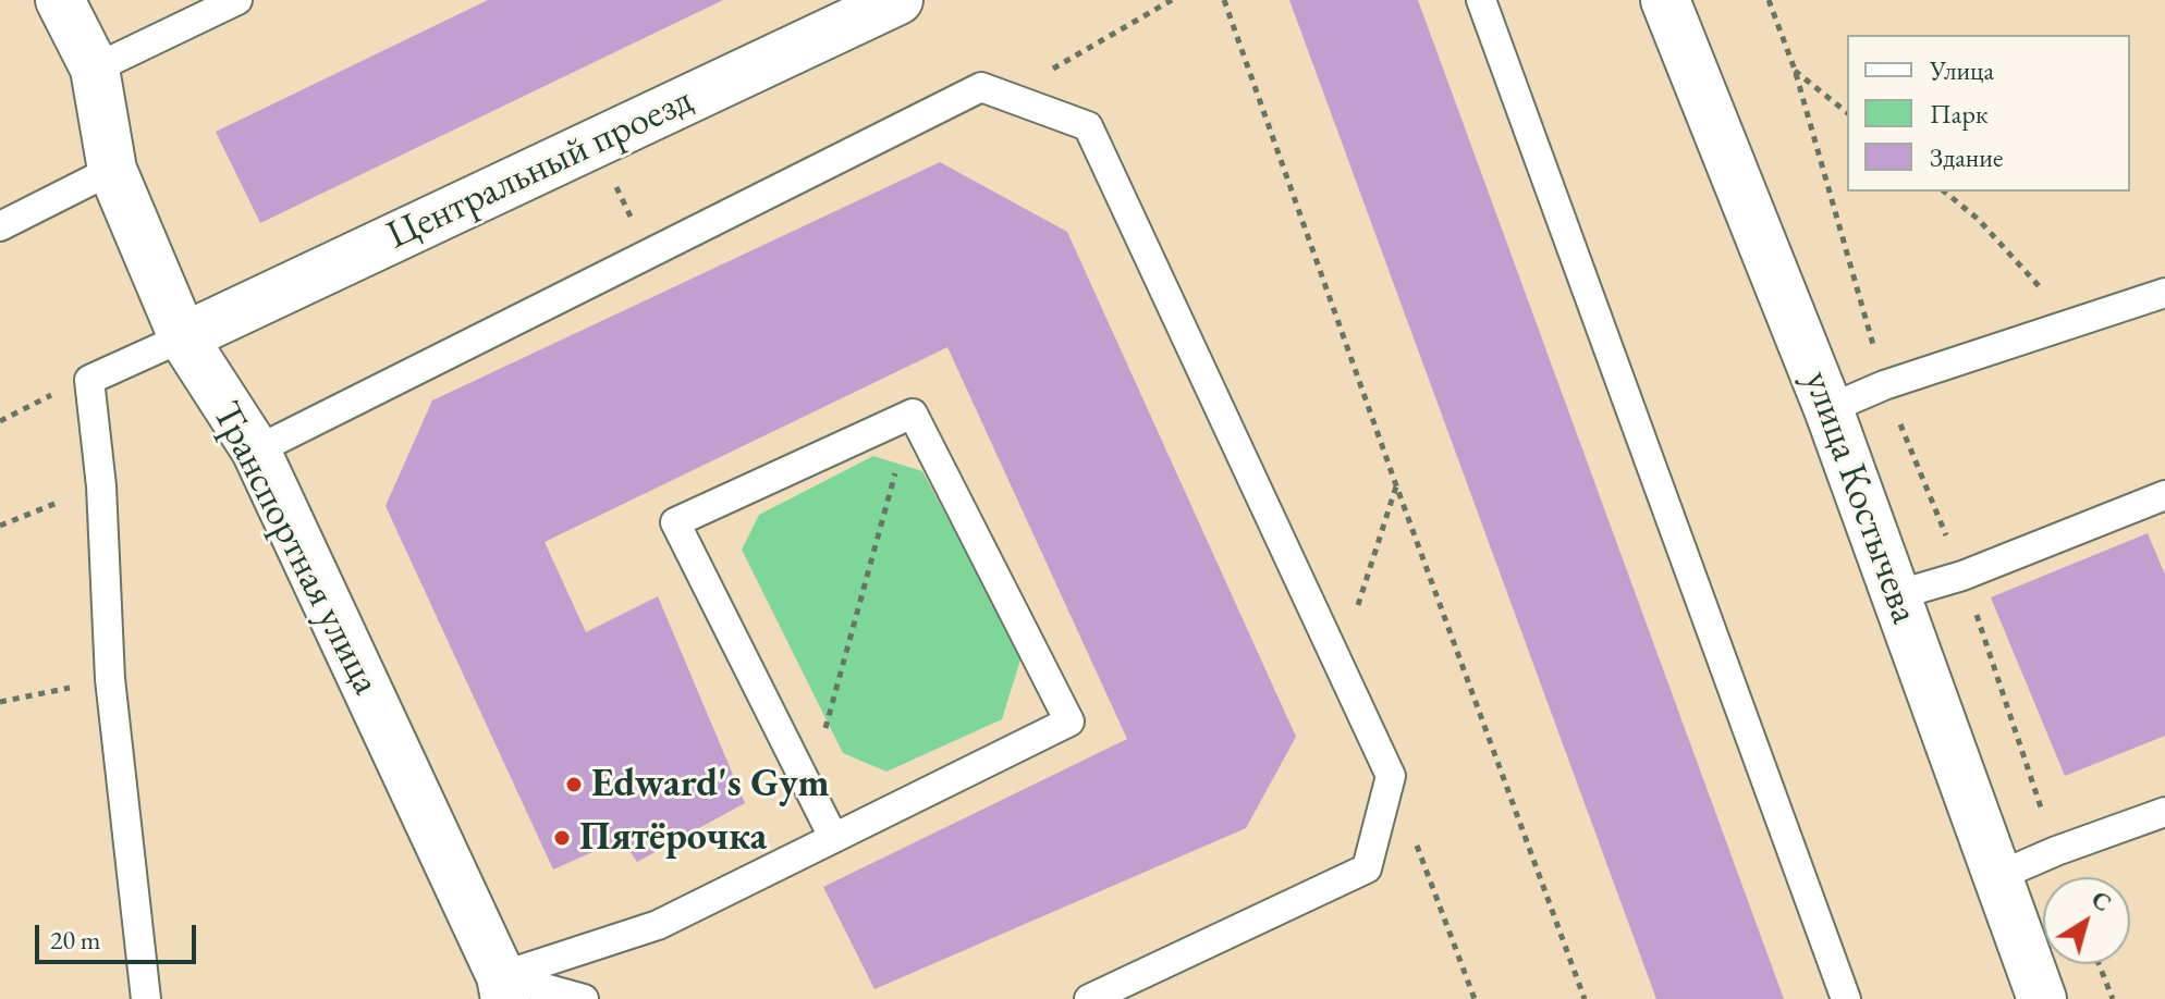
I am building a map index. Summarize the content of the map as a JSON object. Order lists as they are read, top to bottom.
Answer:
{
  "streets": {
    "street": ["Центральный проезд", "улица Костычева", "Транспортная улица"]
  },
  "crossings": [
    ["Центральный проезд", "Транспортная улица"]
  ],
  "places": ["Edward's Gym", "Пятёрочка"],
  "legend": ["Улица", "Парк", "Здание"],
  "scale_bar": "20 m",
  "north": "top right"
}
